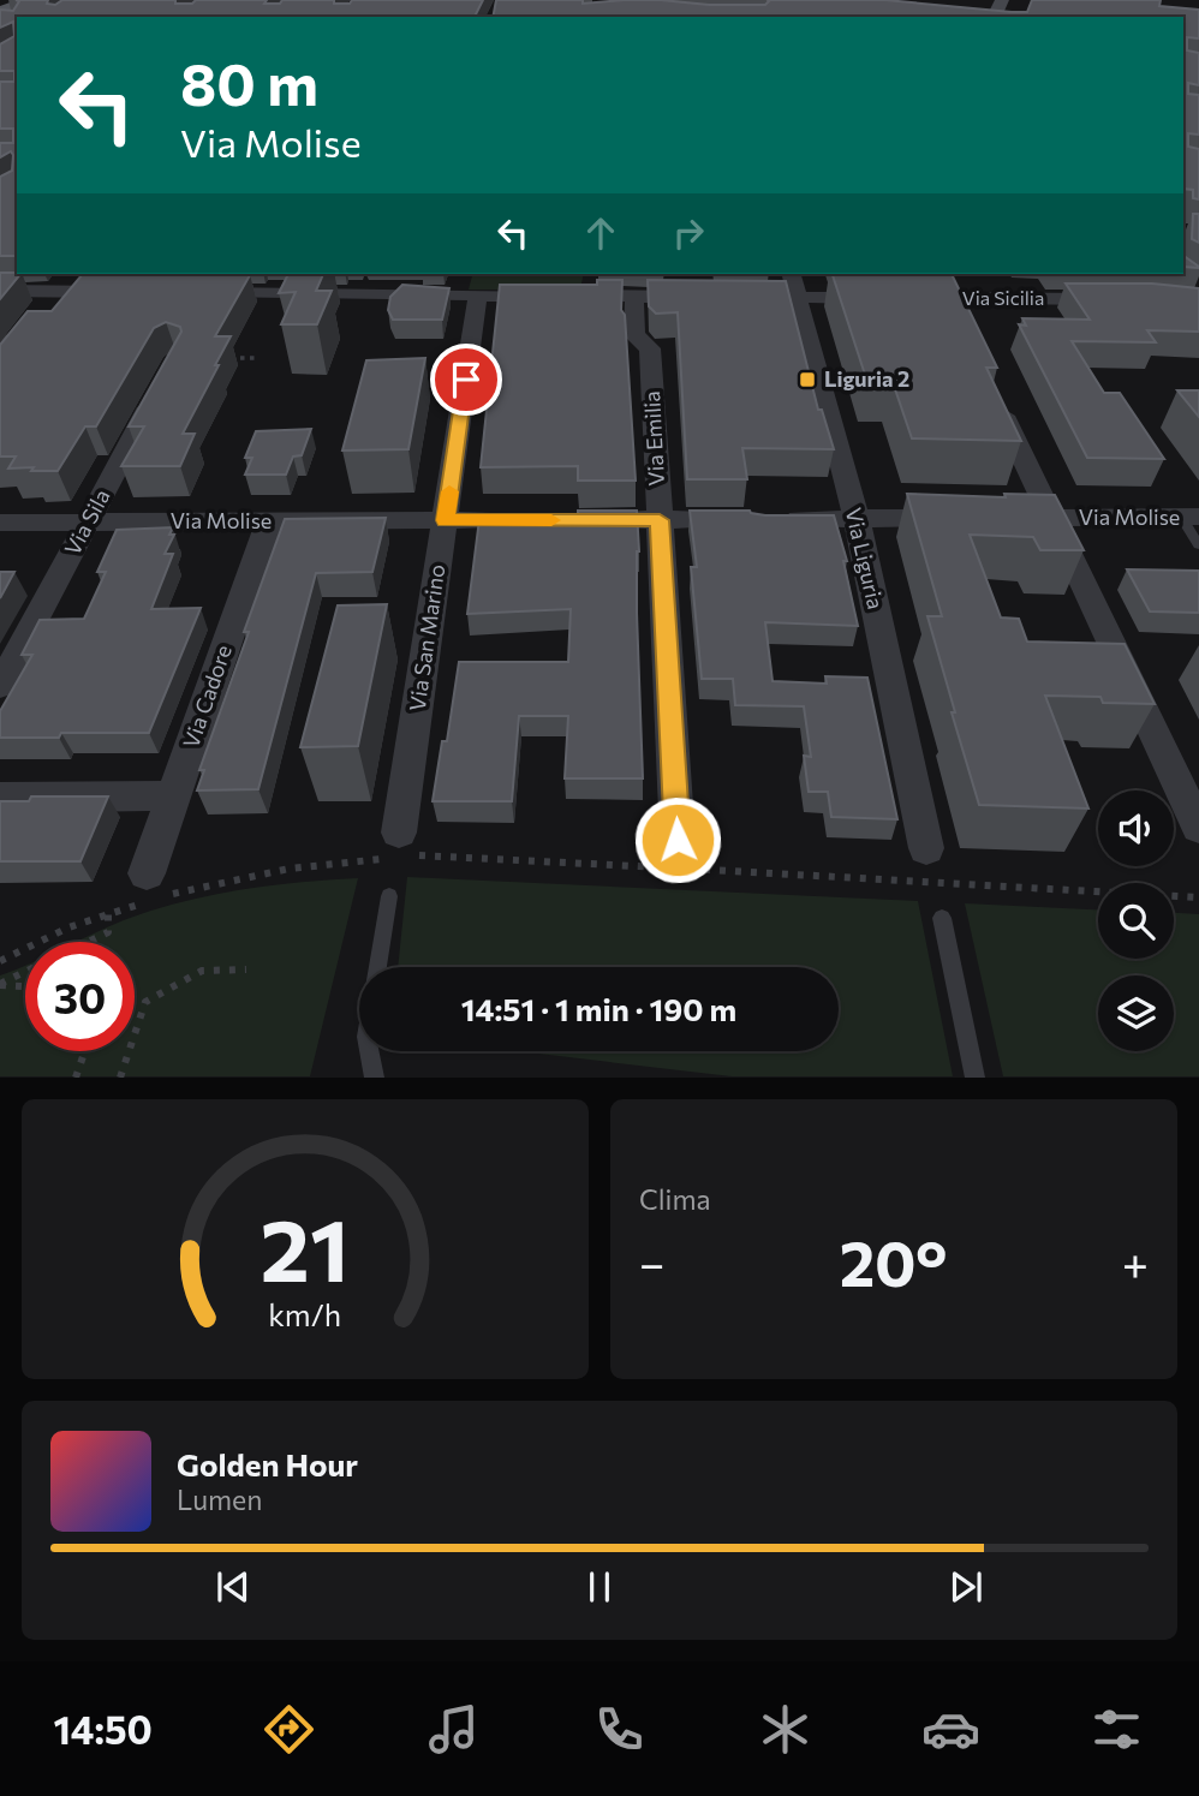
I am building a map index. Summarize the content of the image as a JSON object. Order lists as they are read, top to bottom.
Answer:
{
  "streets": {
    "street": [
      "Via Sicilia",
      "Via Emilia",
      "Via Molise",
      "Via Sila",
      "Via Liguria",
      "Via San Marino",
      "Via Cadore"
    ]
  },
  "crossings": [
    ["Via Sicilia", "Via Liguria"],
    ["Via Molise", "Via Sila"],
    ["Via Molise", "Via San Marino"],
    ["Via Molise", "Via Cadore"]
  ],
  "places": {
    "transit": ["Liguria 2"]
  },
  "page": {
    "turn": ["80 m", "Via Molise"],
    "limit": "30",
    "trip": "14:51 · 1 min · 190 m",
    "tile": "Clima",
    "heat": ["−", "20°", "+"],
    "song": ["Golden Hour", "Lumen"],
    "tabs": "14:50",
    "gauge": ["21", "km/h"]
  }
}
